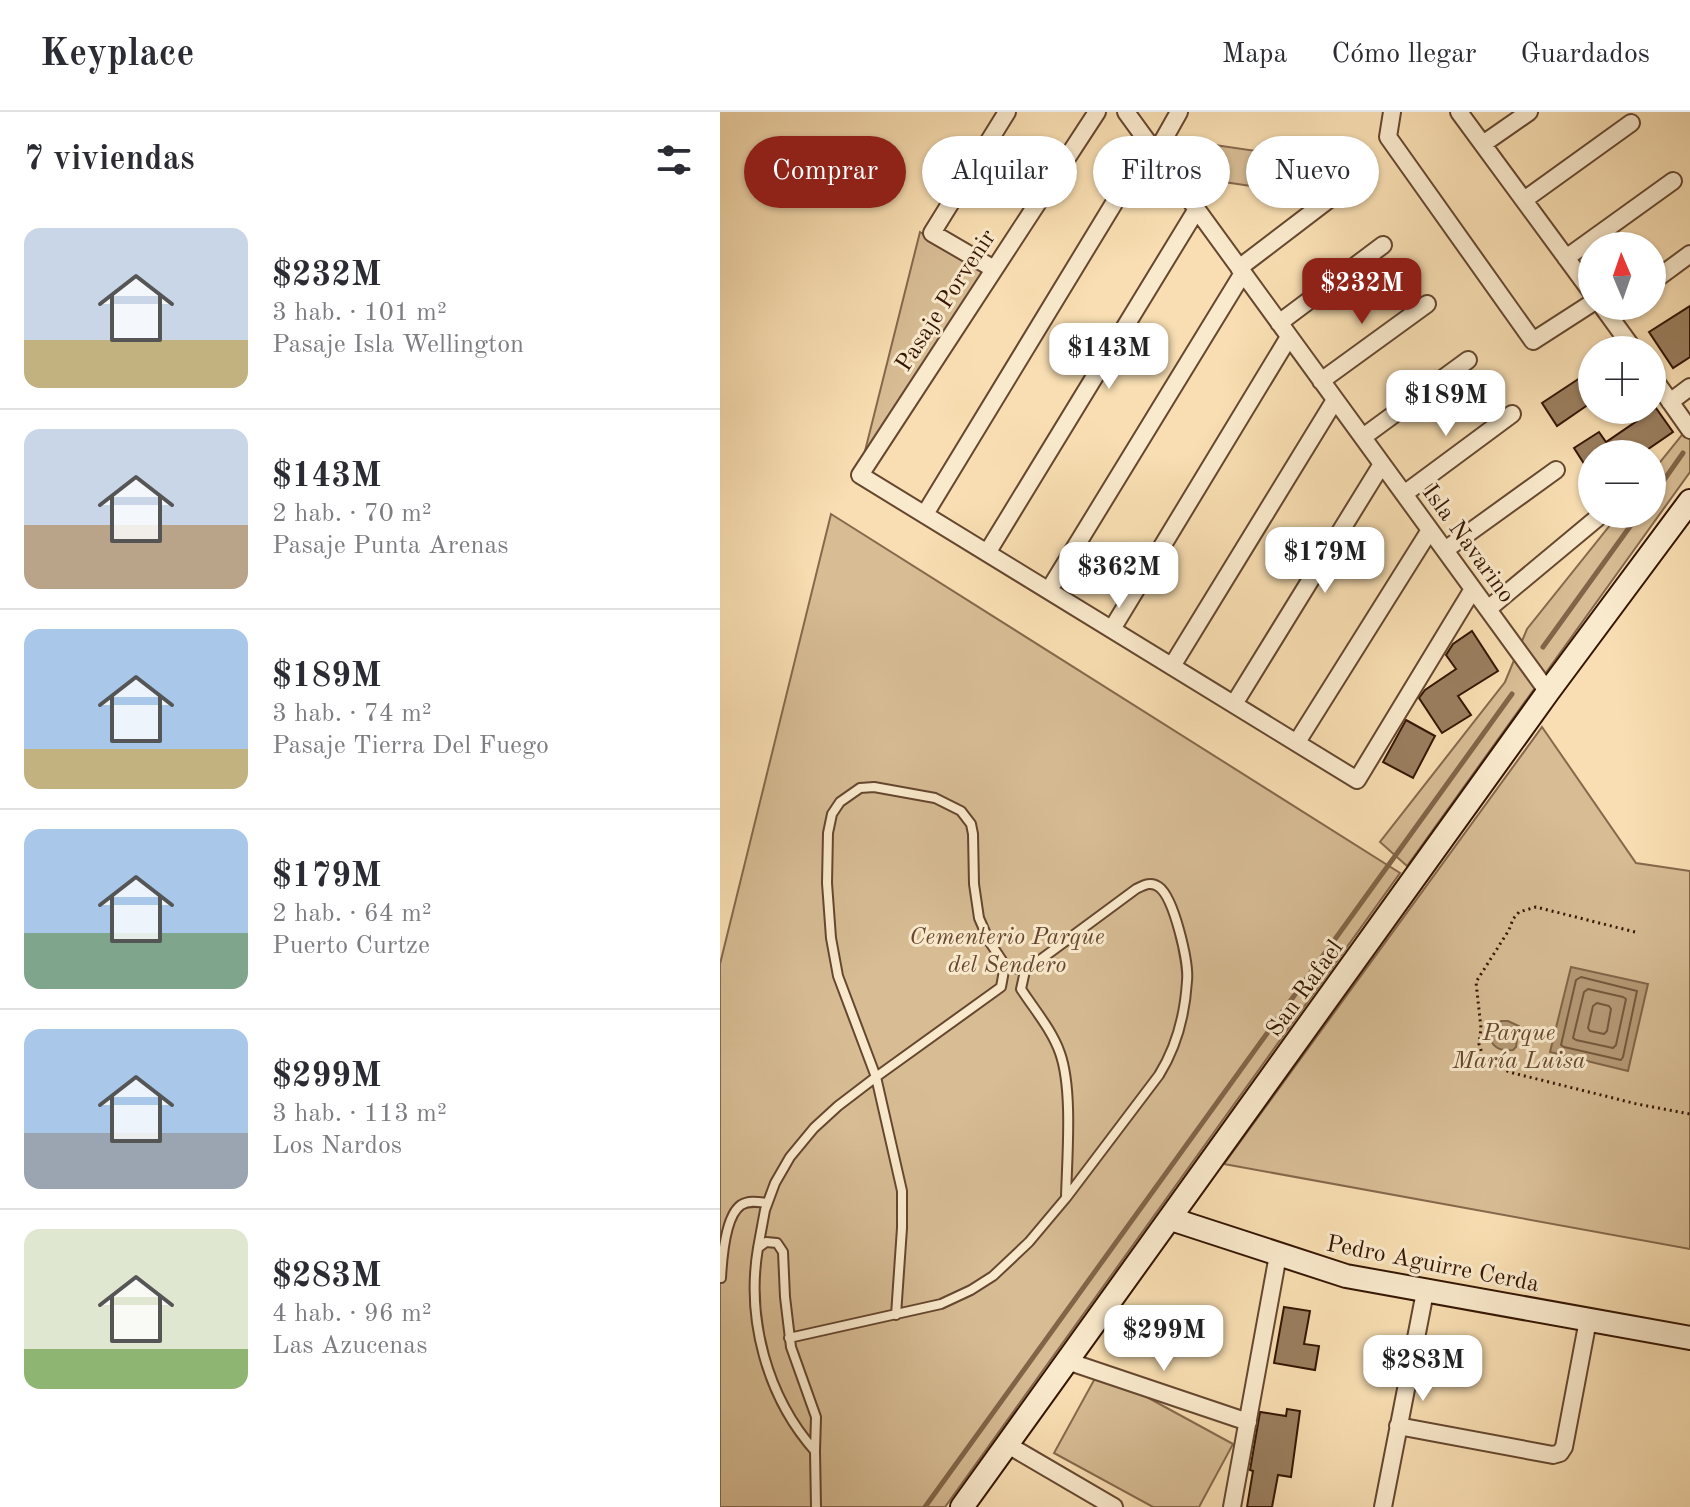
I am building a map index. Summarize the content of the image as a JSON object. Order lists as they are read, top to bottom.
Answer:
{
  "streets": {
    "street": [
      "Pasaje Porvenir",
      "Isla Navarino",
      "San Rafael",
      "Pedro Aguirre Cerda"
    ]
  },
  "crossings": [
    ["Isla Navarino", "San Rafael"],
    ["San Rafael", "Pedro Aguirre Cerda"]
  ],
  "parks": ["Cementerio Parque del Sendero", "Parque María Luisa"],
  "north": "top",
  "page": {
    "header": "Keyplace",
    "nav": ["Mapa", "Cómo llegar", "Guardados"],
    "heading": "7 viviendas",
    "chip": [
      "Comprar",
      "Alquilar",
      "Filtros",
      "Nuevo"
    ],
    "list": [
      {
        "name": "$232M",
        "note": "3 hab. · 101 m² · Pasaje Isla Wellington"
      },
      {
        "name": "$143M",
        "note": "2 hab. · 70 m² · Pasaje Punta Arenas"
      },
      {
        "name": "$189M",
        "note": "3 hab. · 74 m² · Pasaje Tierra Del Fuego"
      },
      {
        "name": "$179M",
        "note": "2 hab. · 64 m² · Puerto Curtze"
      },
      {
        "name": "$299M",
        "note": "3 hab. · 113 m² · Los Nardos"
      },
      {
        "name": "$283M",
        "note": "4 hab. · 96 m² · Las Azucenas"
      }
    ],
    "map_buttons": ["+", "−"],
    "price": [
      "$232M",
      "$143M",
      "$189M",
      "$179M",
      "$362M",
      "$299M",
      "$283M"
    ]
  }
}
